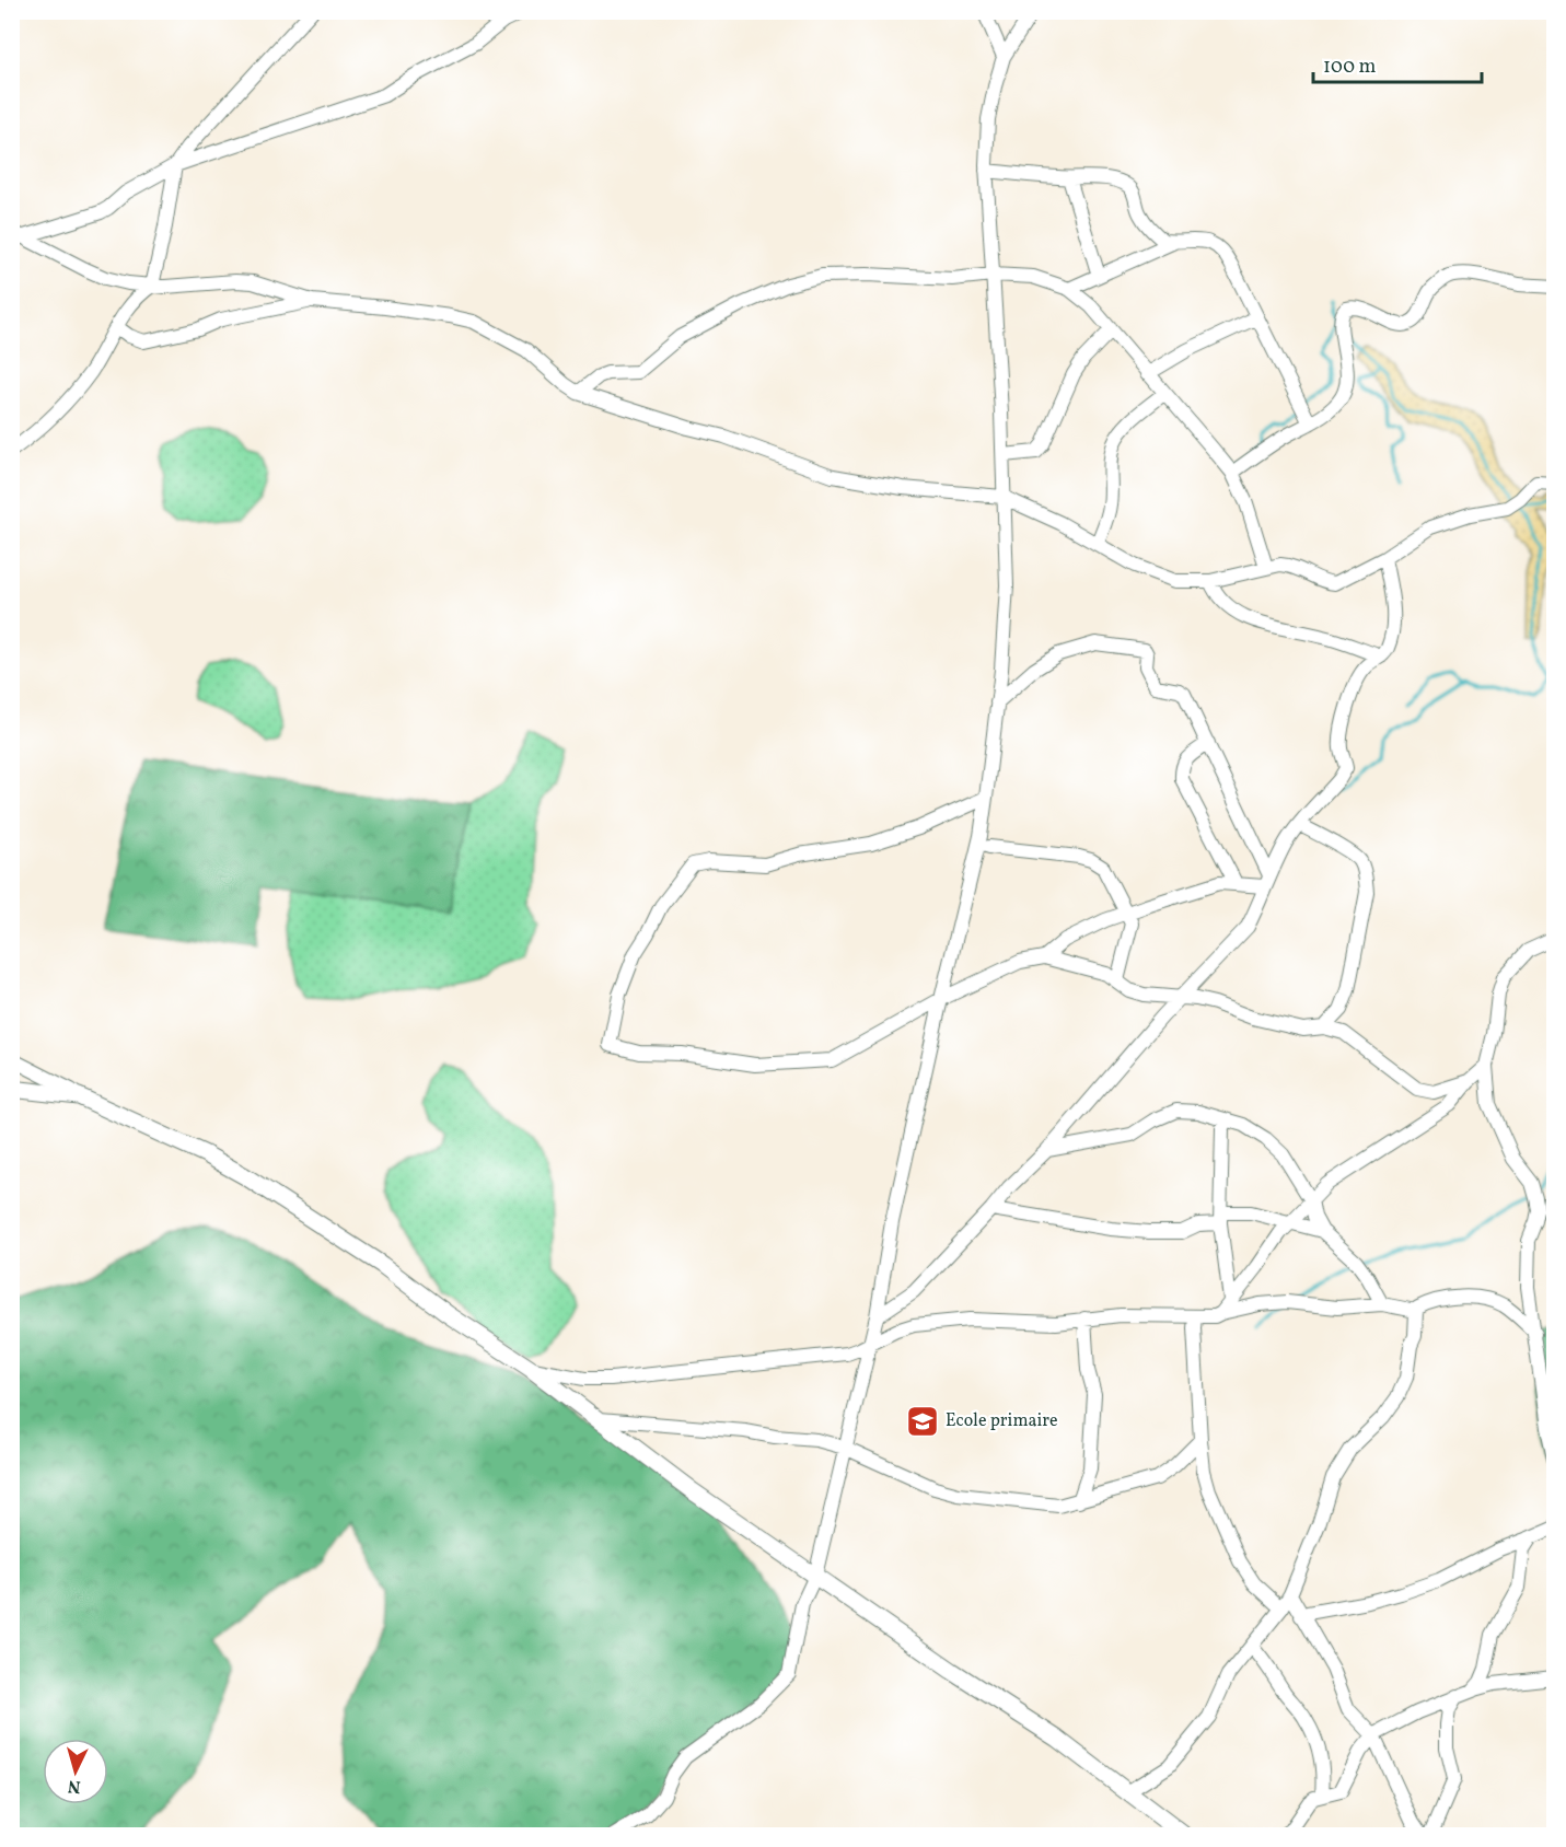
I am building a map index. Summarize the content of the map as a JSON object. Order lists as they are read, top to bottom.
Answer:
{
  "places": {
    "school or university": ["Ecole primaire"]
  },
  "scale_bar": "100 m",
  "north": "bottom"
}
